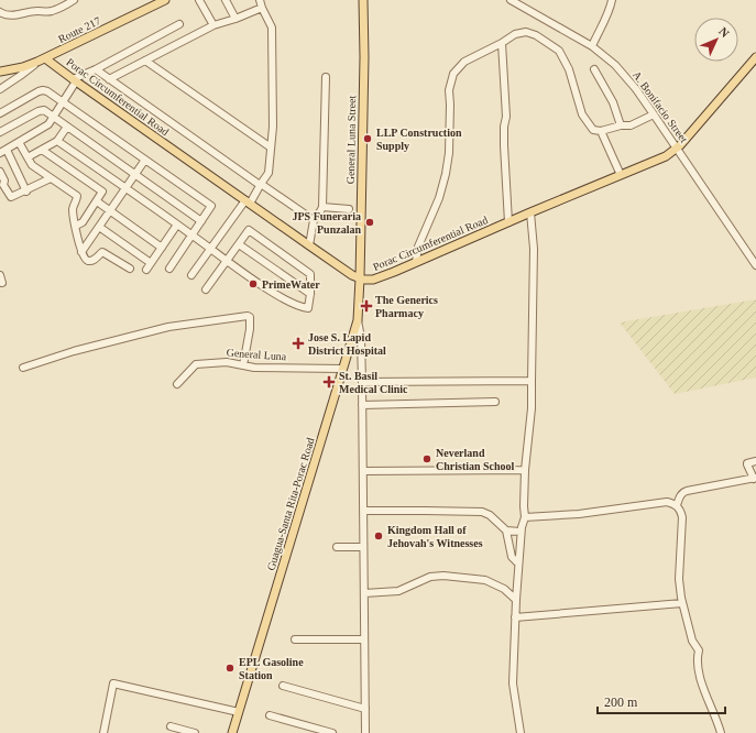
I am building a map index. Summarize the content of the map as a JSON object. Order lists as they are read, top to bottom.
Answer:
{
  "streets": {
    "main road": [
      "Route 217",
      "Porac Circumferential Road",
      "General Luna Street",
      "Guagua-Santa Rita-Porac Road"
    ],
    "street": ["A. Bonifacio Street", "General Luna"]
  },
  "crossings": [
    ["Route 217", "Porac Circumferential Road"],
    ["Porac Circumferential Road", "A. Bonifacio Street"],
    ["Porac Circumferential Road", "General Luna Street"],
    ["Porac Circumferential Road", "Guagua-Santa Rita-Porac Road"],
    ["General Luna Street", "Guagua-Santa Rita-Porac Road"],
    ["General Luna", "Guagua-Santa Rita-Porac Road"]
  ],
  "places": {
    "other": [
      "LLP Construction Supply",
      "JPS Funeraria Punzalan",
      "PrimeWater",
      "Neverland Christian School",
      "Kingdom Hall of Jehovah's Witnesses",
      "EPL Gasoline Station"
    ],
    "health": ["The Generics Pharmacy", "Jose S. Lapid District Hospital", "St. Basil Medical Clinic"]
  },
  "scale_bar": "200 m",
  "north": "top right"
}
